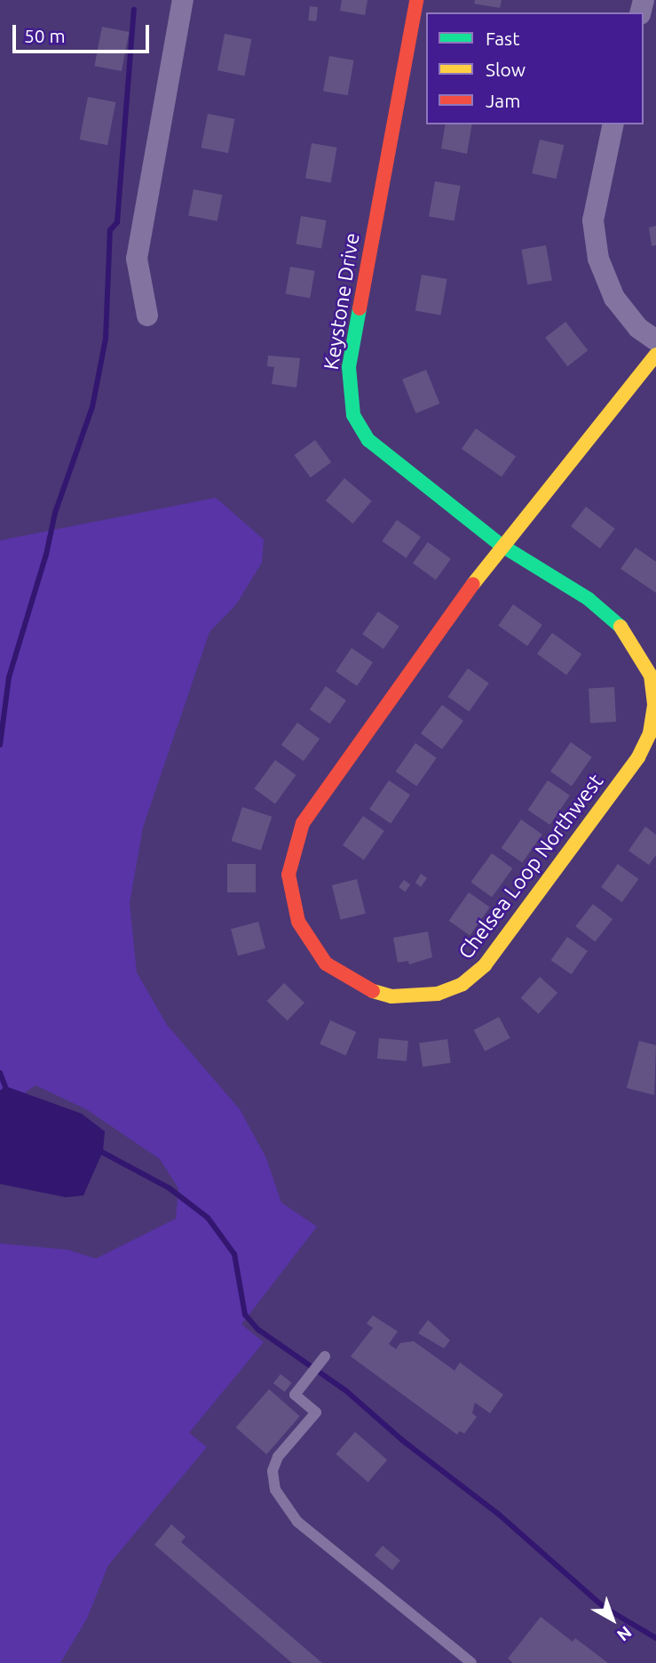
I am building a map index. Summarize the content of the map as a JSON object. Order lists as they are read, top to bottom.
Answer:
{
  "streets": {
    "street": ["Keystone Drive", "Chelsea Loop Northwest"]
  },
  "crossings": [
    ["Keystone Drive", "Chelsea Loop Northwest"]
  ],
  "legend": ["Fast", "Slow", "Jam"],
  "scale_bar": "50 m",
  "north": "bottom right"
}
